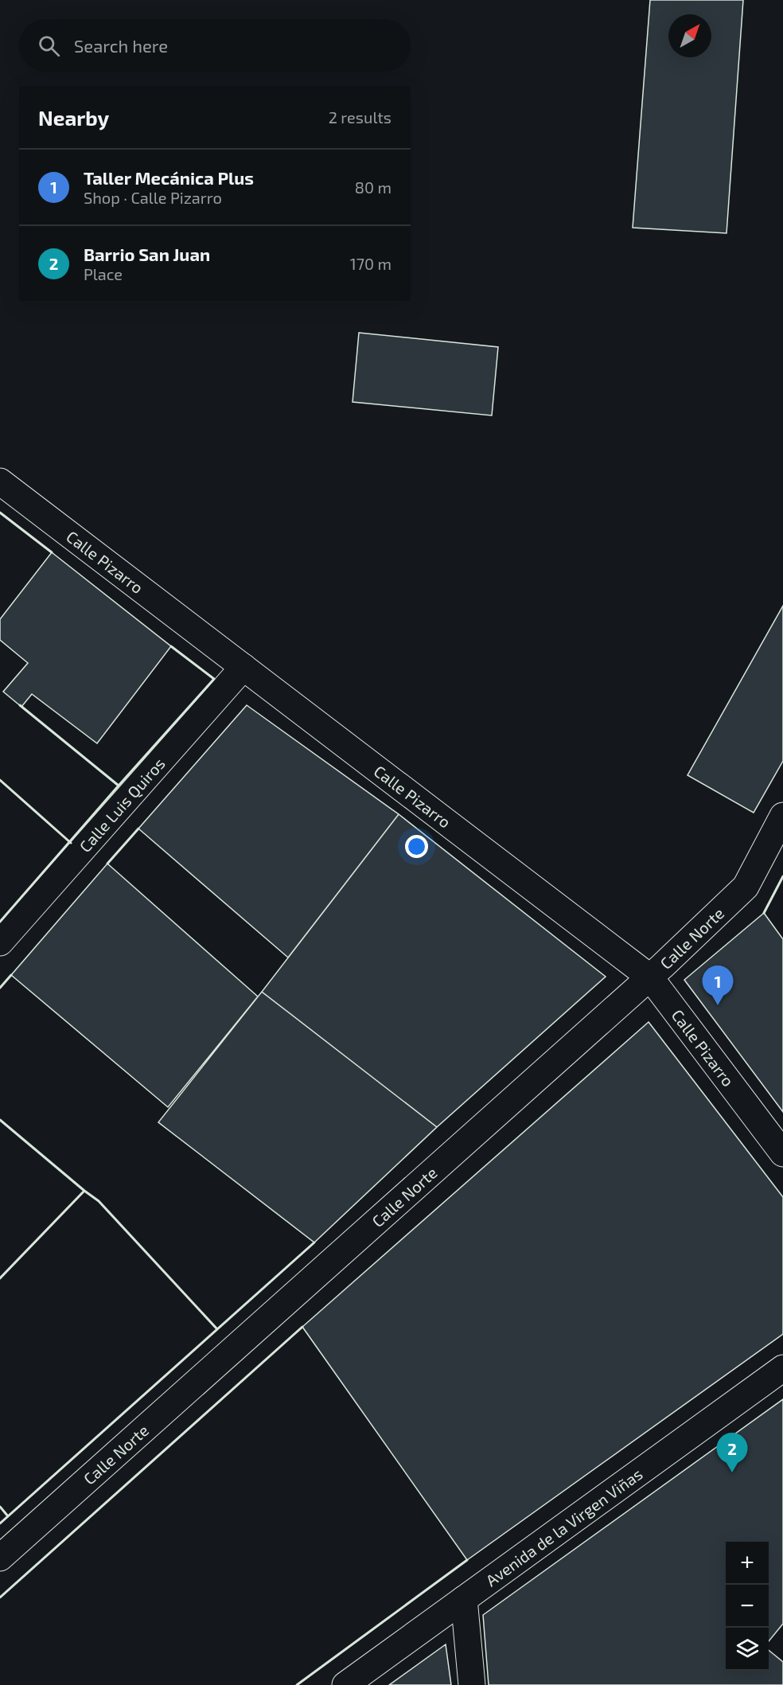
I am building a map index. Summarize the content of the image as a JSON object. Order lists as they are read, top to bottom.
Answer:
{
  "streets": {
    "street": [
      "Calle Pizarro",
      "Calle Luis Quiros",
      "Calle Norte",
      "Avenida de la Virgen Viñas"
    ]
  },
  "crossings": [
    ["Calle Pizarro", "Calle Luis Quiros"],
    ["Calle Pizarro", "Calle Norte"]
  ],
  "north": "top right",
  "page": {
    "search": "Search here",
    "heading": ["Nearby", "2 results"],
    "list": [
      {
        "mark": "1",
        "name": "Taller Mecánica Plus",
        "note": "Shop · Calle Pizarro",
        "value": "80 m"
      },
      {
        "mark": "2",
        "name": "Barrio San Juan",
        "note": "Place",
        "value": "170 m"
      }
    ],
    "pins": ["1", "2"],
    "map_buttons": ["+", "−"]
  }
}
